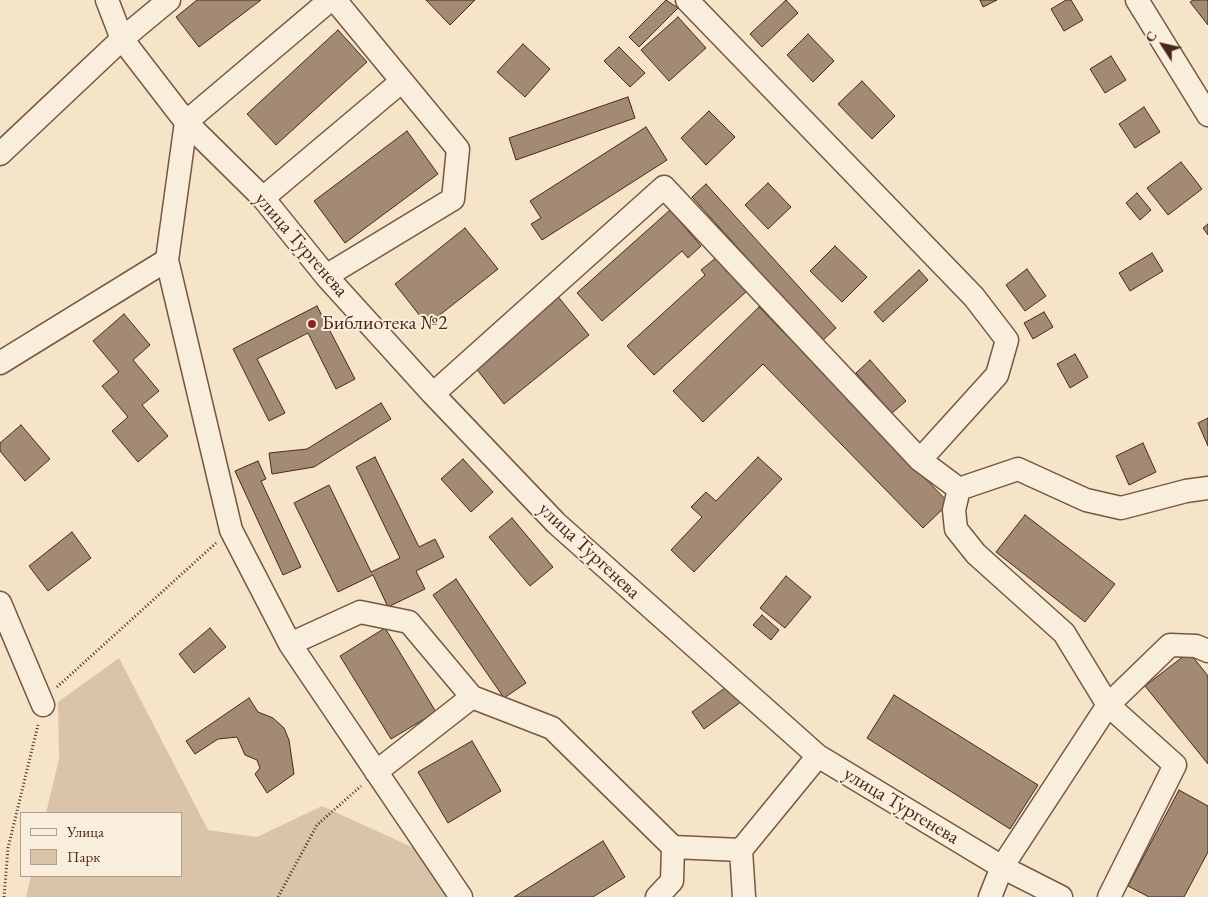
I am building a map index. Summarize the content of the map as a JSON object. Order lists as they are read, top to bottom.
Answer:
{
  "streets": {
    "street": ["улица Тургенева"]
  },
  "places": ["Библиотека №2"],
  "legend": ["Улица", "Парк"],
  "north": "top left"
}
